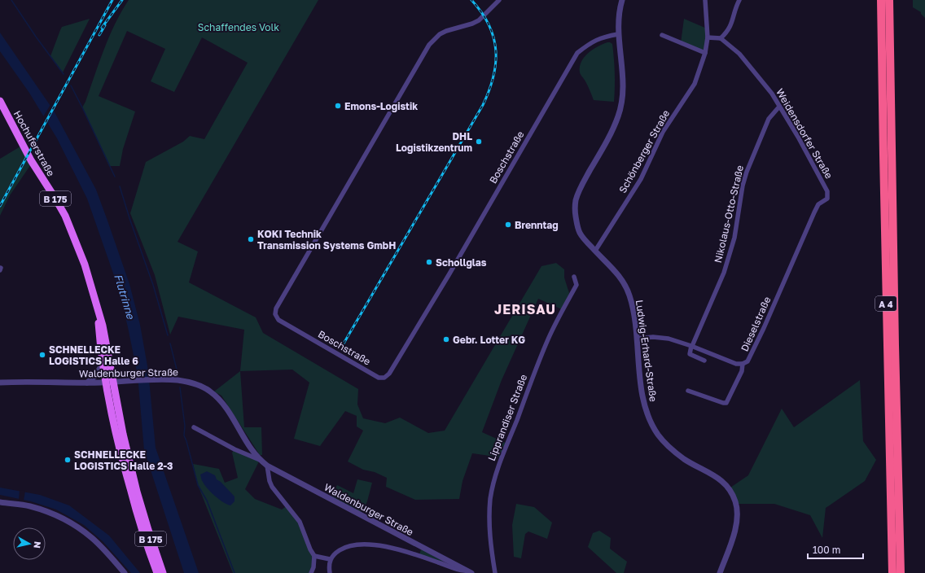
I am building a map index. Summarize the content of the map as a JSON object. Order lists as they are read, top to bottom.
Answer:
{
  "streets": {
    "highway": ["A 4"],
    "main road": ["Hochuferstraße", "B 175"],
    "street": [
      "Weidensdorfer Straße",
      "Schönberger Straße",
      "Boschstraße",
      "Nikolaus-Otto-Straße",
      "Dieselstraße",
      "Ludwig-Erhard-Straße",
      "Waldenburger Straße",
      "Lipprandiser Straße"
    ]
  },
  "crossings": [
    ["Weidensdorfer Straße", "Nikolaus-Otto-Straße"],
    ["Weidensdorfer Straße", "Dieselstraße"],
    ["Hochuferstraße", "B 175"],
    ["Hochuferstraße", "Waldenburger Straße"],
    ["Schönberger Straße", "Ludwig-Erhard-Straße"],
    ["Boschstraße", "Ludwig-Erhard-Straße"],
    ["B 175", "Waldenburger Straße"],
    ["Nikolaus-Otto-Straße", "Dieselstraße"],
    ["Dieselstraße", "Ludwig-Erhard-Straße"]
  ],
  "districts": ["JERISAU"],
  "water": ["Flutrinne"],
  "parks": ["Schaffendes Volk"],
  "places": [
    "Emons-Logistik",
    "DHL Logistikzentrum",
    "Brenntag",
    "KOKI Technik Transmission Systems GmbH",
    "Schollglas",
    "Gebr. Lotter KG",
    "SCHNELLECKE LOGISTICS Halle 6",
    "SCHNELLECKE LOGISTICS Halle 2-3"
  ],
  "scale_bar": "100 m",
  "north": "right"
}
